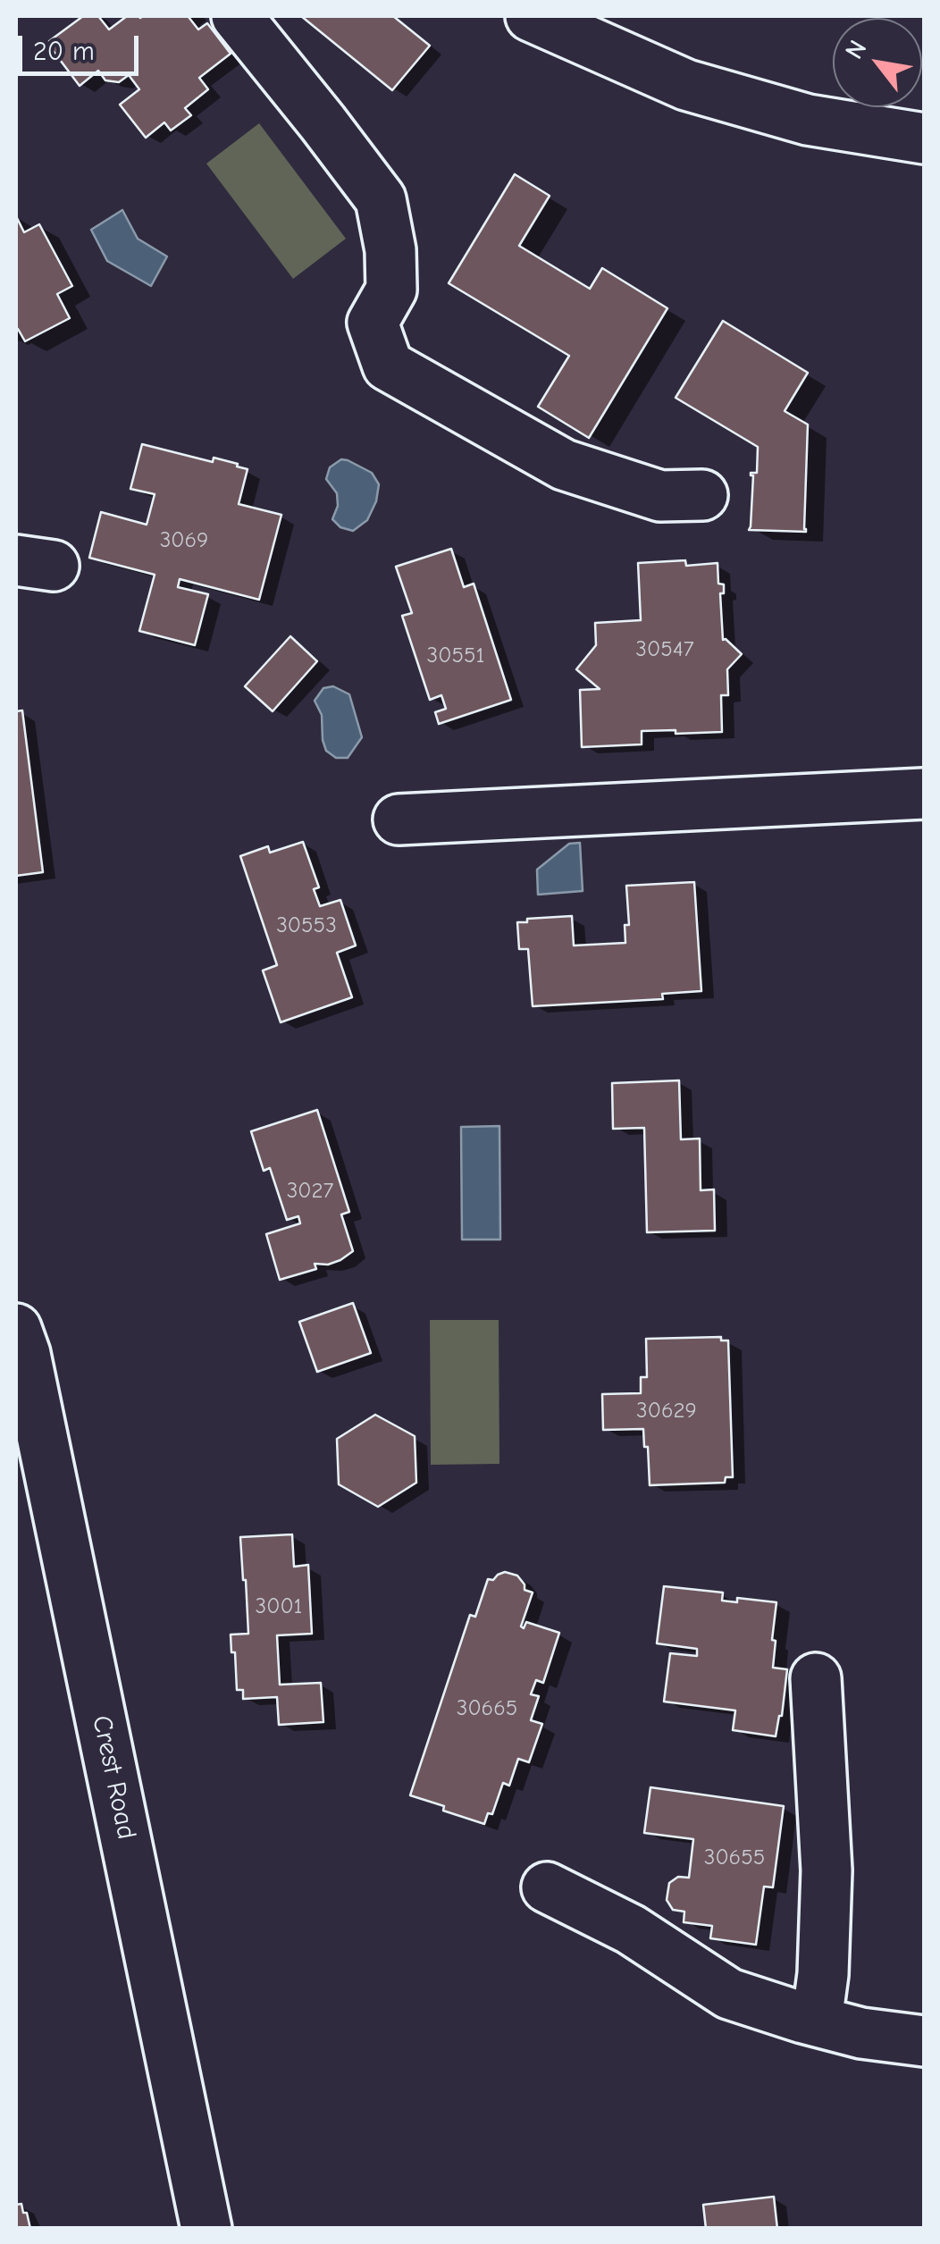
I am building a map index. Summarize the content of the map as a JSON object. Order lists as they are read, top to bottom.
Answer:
{
  "streets": {
    "street": ["Crest Road"]
  },
  "house_numbers": [
    "3069",
    "30547",
    "30551",
    "30553",
    "3027",
    "30629",
    "3001",
    "30665",
    "30655"
  ],
  "scale_bar": "20 m",
  "north": "top left"
}
